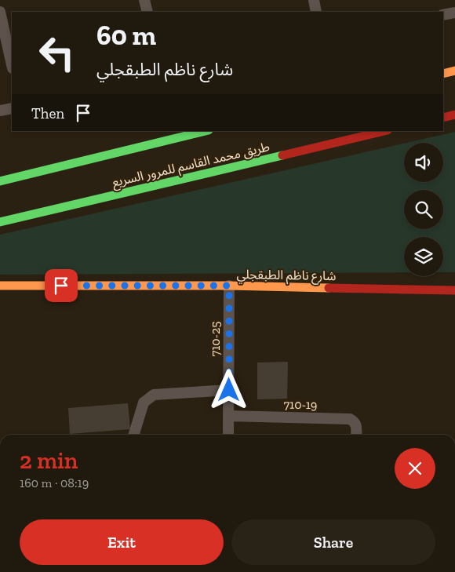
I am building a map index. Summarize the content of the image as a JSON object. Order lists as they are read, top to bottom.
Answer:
{
  "streets": {
    "main road": ["طريق محمد القاسم للمرور السريع", "شارع ناظم الطبقجلي"],
    "street": ["710-25", "710-19"]
  },
  "crossings": [
    ["شارع ناظم الطبقجلي", "710-25"],
    ["710-25", "710-19"]
  ],
  "page": {
    "turn": ["60 m", "شارع ناظم الطبقجلي"],
    "then": "Then",
    "heading": ["2 min", "160 m · 08:19"],
    "buttons": ["Exit", "Share"]
  }
}
